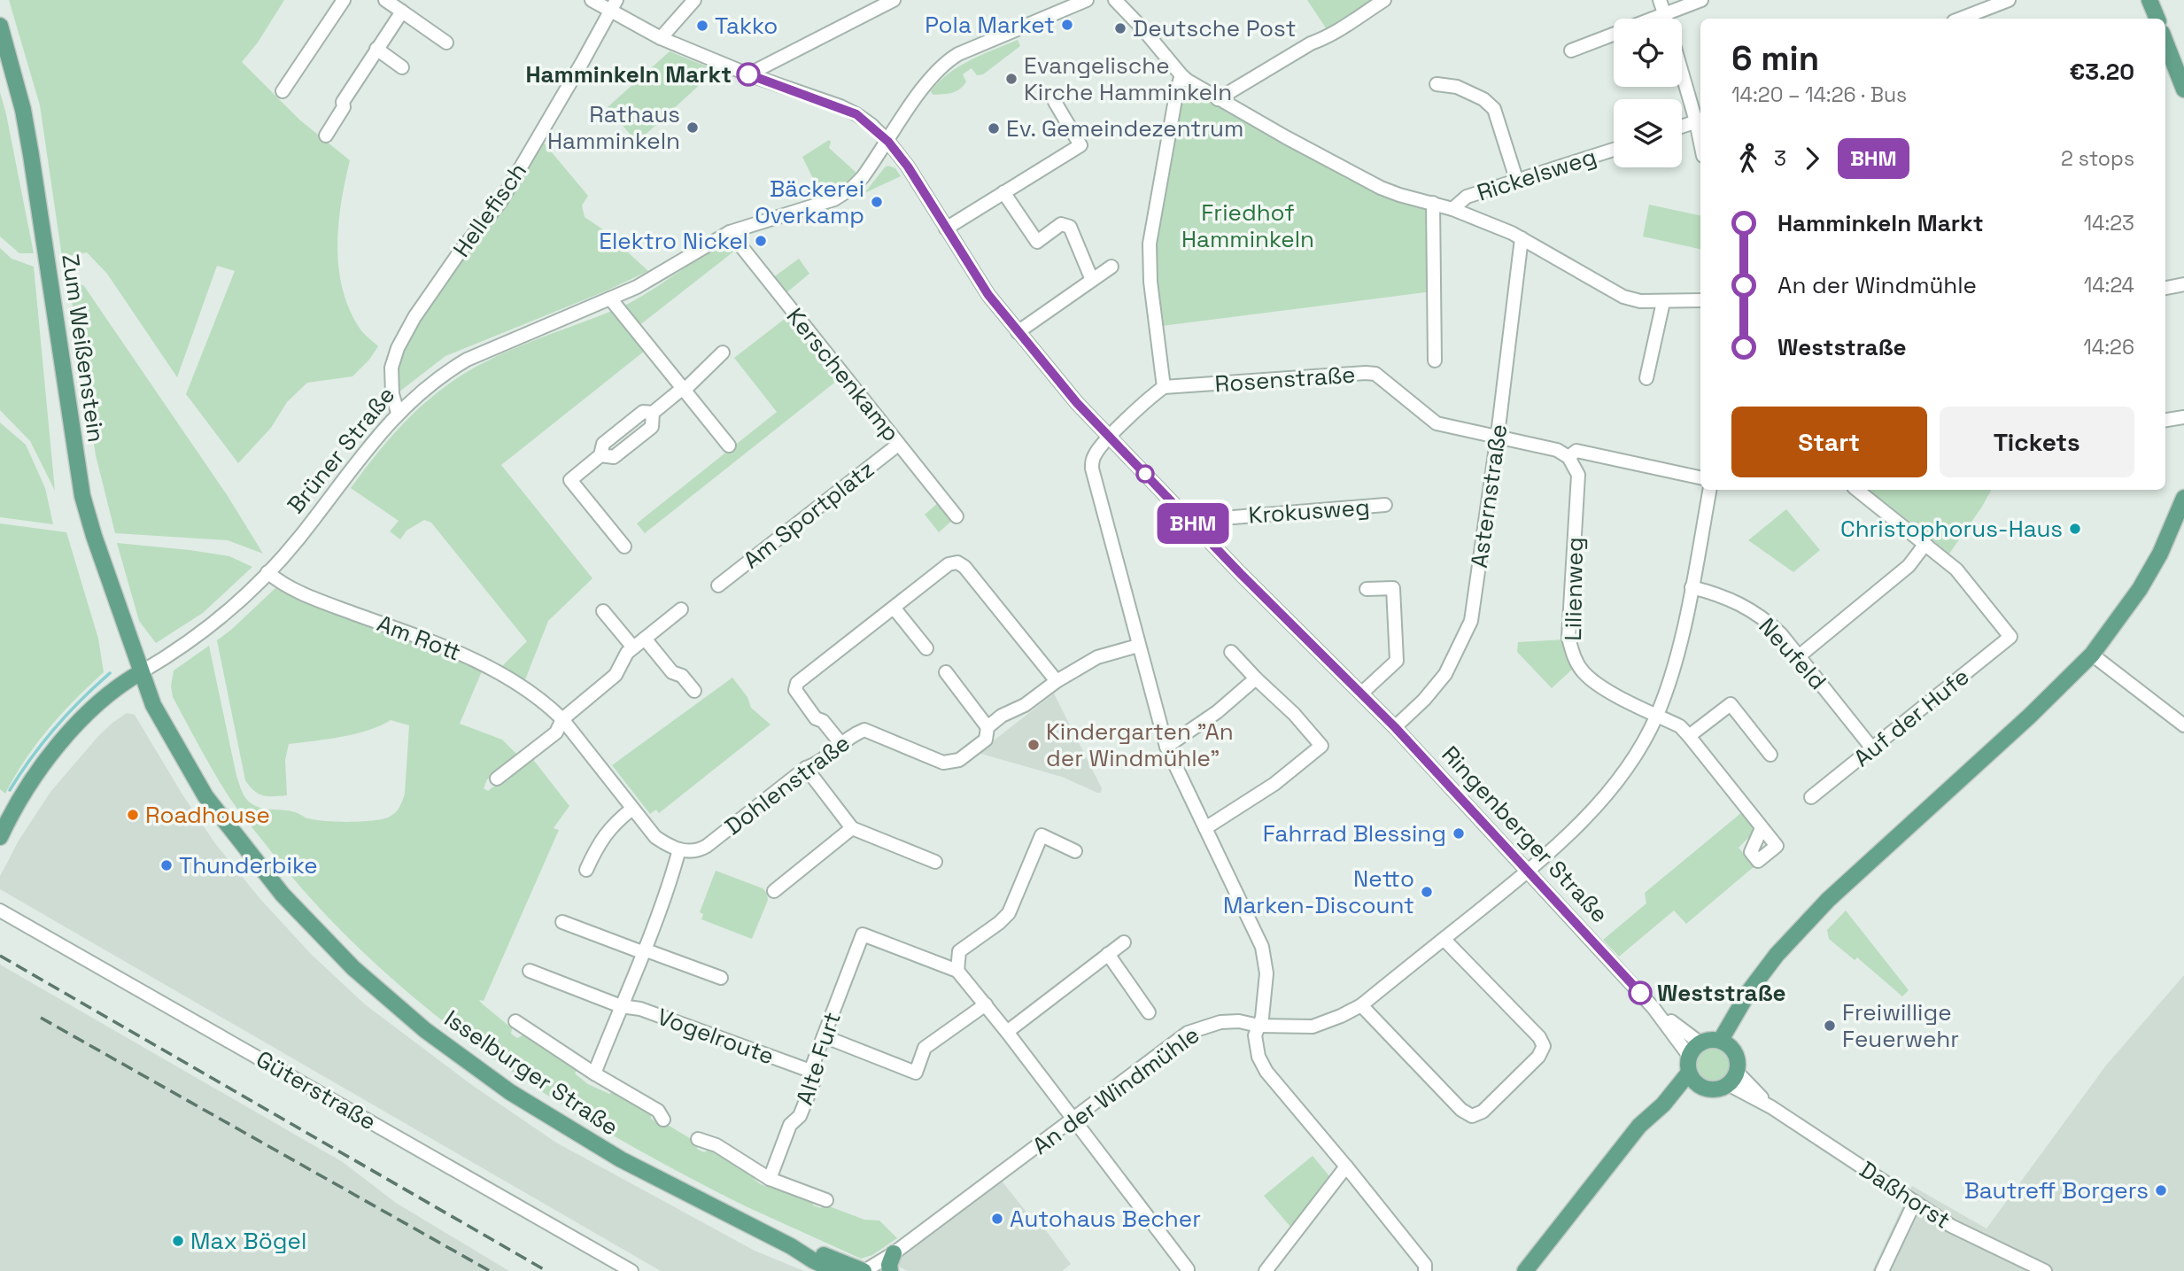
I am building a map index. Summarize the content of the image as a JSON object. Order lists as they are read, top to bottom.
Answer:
{
  "streets": {
    "main road": ["Zum Weißenstein", "Brüner Straße", "Isselburger Straße"],
    "street": [
      "Rickelsweg",
      "Hellefisch",
      "Kerschenkamp",
      "Rosenstraße",
      "Asternstraße",
      "Krokusweg",
      "Am Sportplatz",
      "Lilienweg",
      "Am Rott",
      "Neufeld",
      "Auf der Hufe",
      "Dohlenstraße",
      "Ringenberger Straße",
      "Vogelroute",
      "Alte Furt",
      "Güterstraße",
      "An der Windmühle",
      "Daßhorst"
    ]
  },
  "crossings": [
    ["Hellefisch", "Brüner Straße"],
    ["Hellefisch", "Ringenberger Straße"],
    ["Zum Weißenstein", "Brüner Straße"],
    ["Zum Weißenstein", "Isselburger Straße"],
    ["Kerschenkamp", "Brüner Straße"],
    ["Kerschenkamp", "Am Sportplatz"],
    ["Rosenstraße", "Asternstraße"],
    ["Rosenstraße", "Lilienweg"],
    ["Brüner Straße", "Am Rott"],
    ["Brüner Straße", "Ringenberger Straße"],
    ["Brüner Straße", "Isselburger Straße"],
    ["Asternstraße", "Ringenberger Straße"],
    ["Krokusweg", "Ringenberger Straße"],
    ["Lilienweg", "An der Windmühle"],
    ["Am Rott", "Dohlenstraße"],
    ["Neufeld", "Auf der Hufe"],
    ["Neufeld", "An der Windmühle"],
    ["Ringenberger Straße", "An der Windmühle"],
    ["Ringenberger Straße", "Daßhorst"],
    ["Vogelroute", "Alte Furt"],
    ["Isselburger Straße", "An der Windmühle"]
  ],
  "parks": ["Friedhof Hamminkeln"],
  "places": [
    "Pola Market",
    "Takko",
    "Deutsche Post",
    "Hamminkeln Markt",
    "Evangelische Kirche Hamminkeln",
    "Rathaus Hamminkeln",
    "Ev. Gemeindezentrum",
    "Bäckerei Overkamp",
    "Elektro Nickel",
    "Christophorus-Haus",
    "Kindergarten \"An der Windmühle\"",
    "Roadhouse",
    "Fahrrad Blessing",
    "Thunderbike",
    "Netto Marken-Discount",
    "Weststraße",
    "Freiwillige Feuerwehr",
    "Bautreff Borgers",
    "Autohaus Becher",
    "Max Bögel"
  ],
  "lines": ["bus line BHM"],
  "page": {
    "on_map": "BHM",
    "heading": ["6 min", "14:20 – 14:26 · Bus", "€3.20"],
    "legs": ["3", "BHM", "2 stops"],
    "list": [
      {
        "name": "Hamminkeln Markt",
        "value": "14:23"
      },
      {
        "name": "An der Windmühle",
        "value": "14:24"
      },
      {
        "name": "Weststraße",
        "value": "14:26"
      }
    ],
    "buttons": ["Start", "Tickets"]
  }
}
